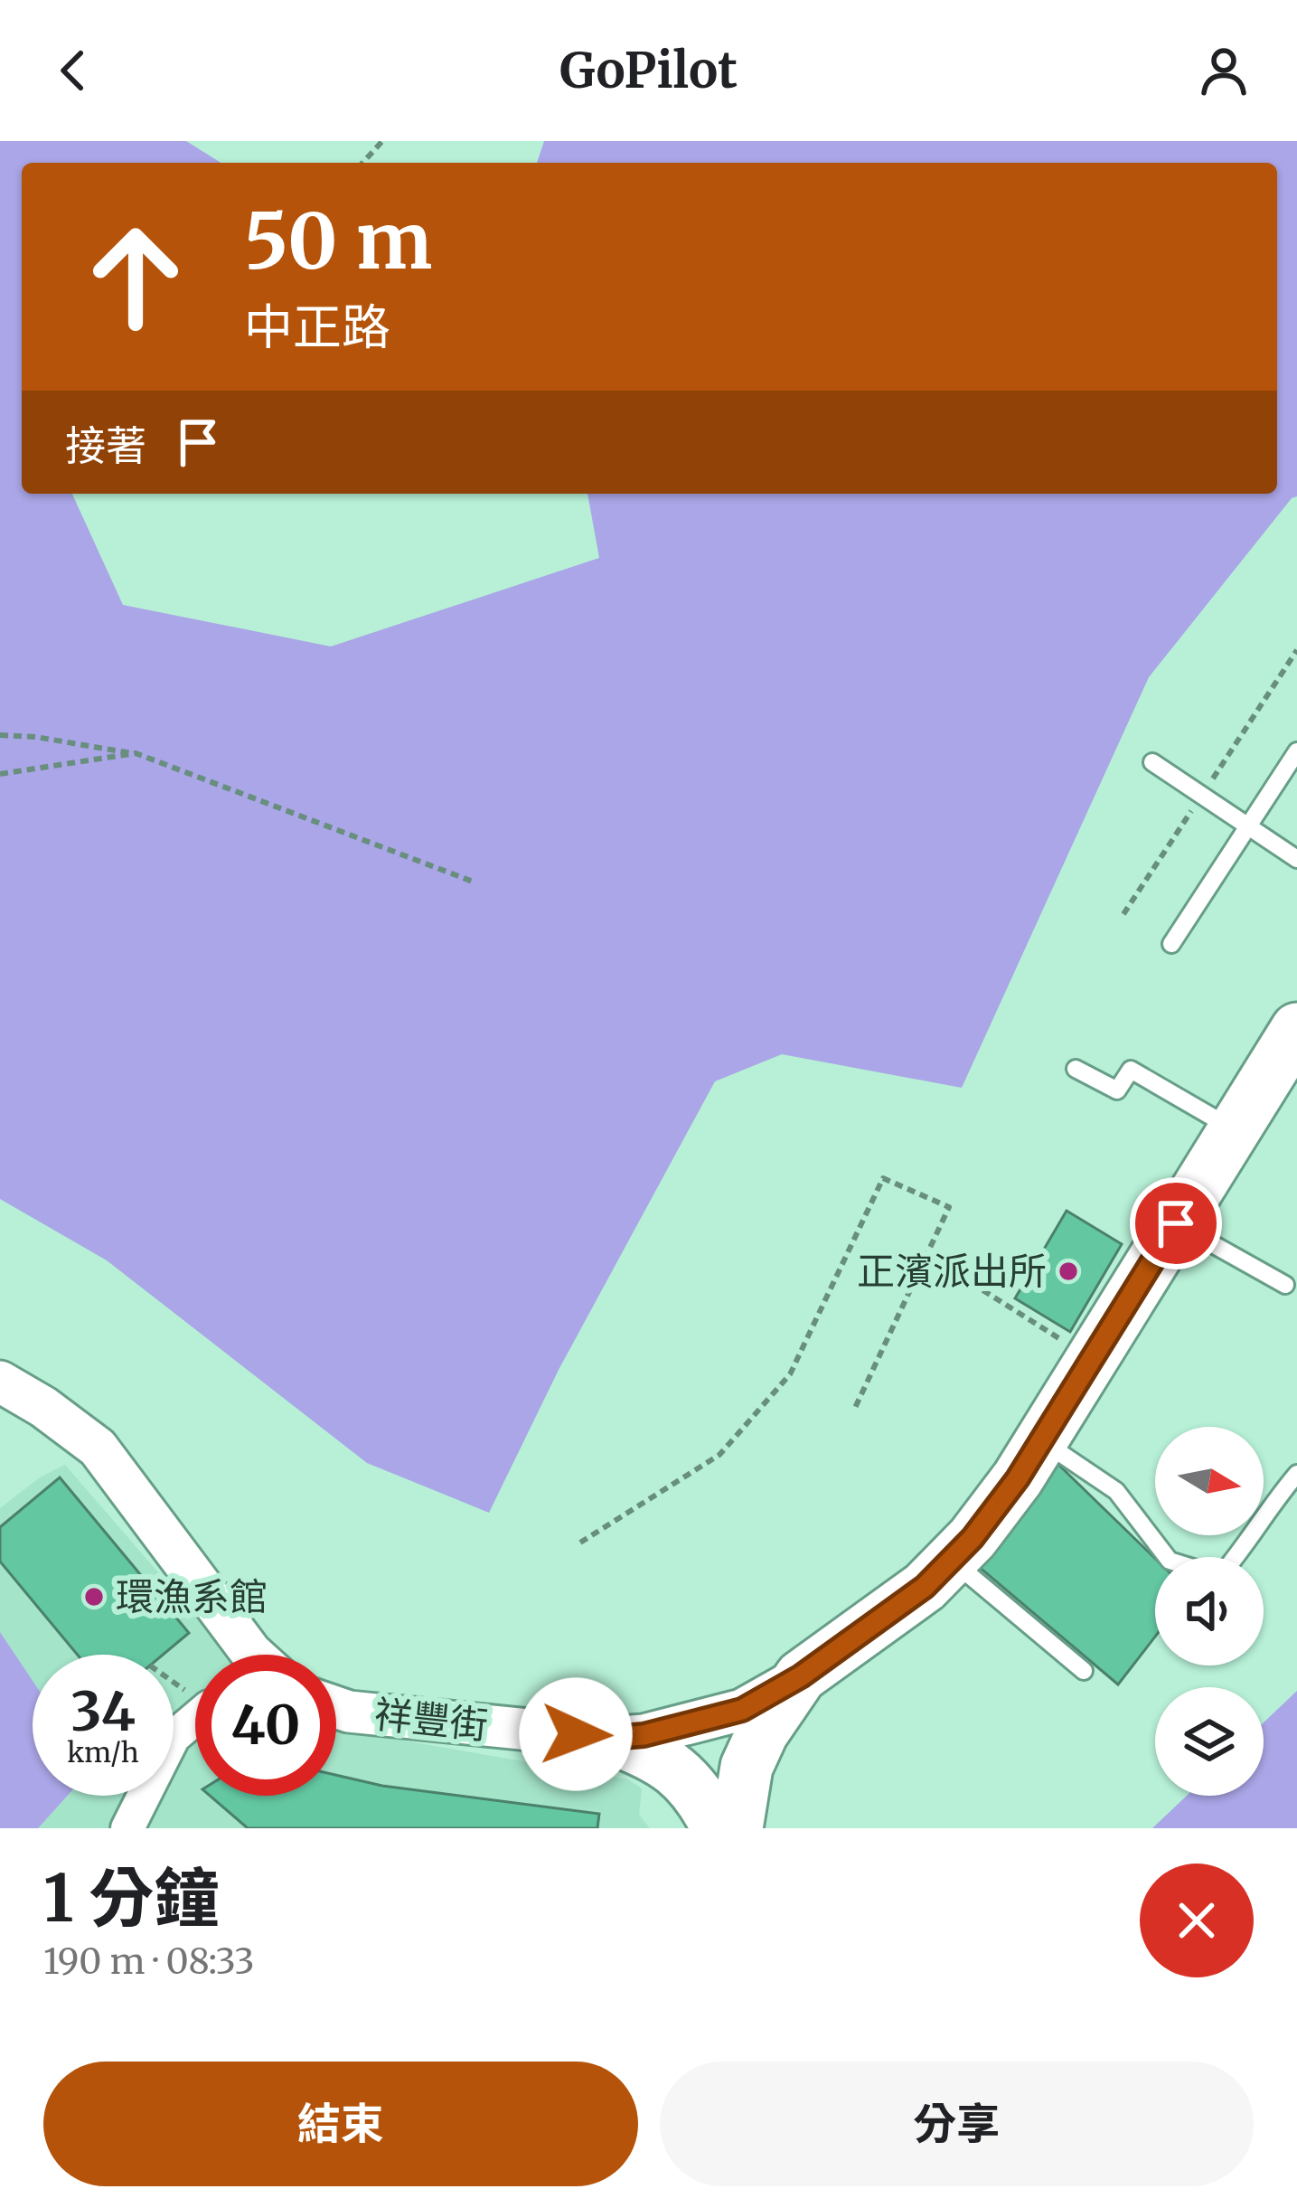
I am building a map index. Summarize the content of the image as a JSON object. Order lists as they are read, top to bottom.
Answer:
{
  "streets": {
    "street": ["祥豐街"]
  },
  "places": ["正濱派出所", "環漁系館"],
  "north": "right",
  "page": {
    "header": "GoPilot",
    "turn": ["50 m", "中正路"],
    "then": "接著",
    "speed": "34 km/h",
    "limit": "40",
    "heading": ["1 分鐘", "190 m · 08:33"],
    "buttons": ["結束", "分享"]
  }
}
